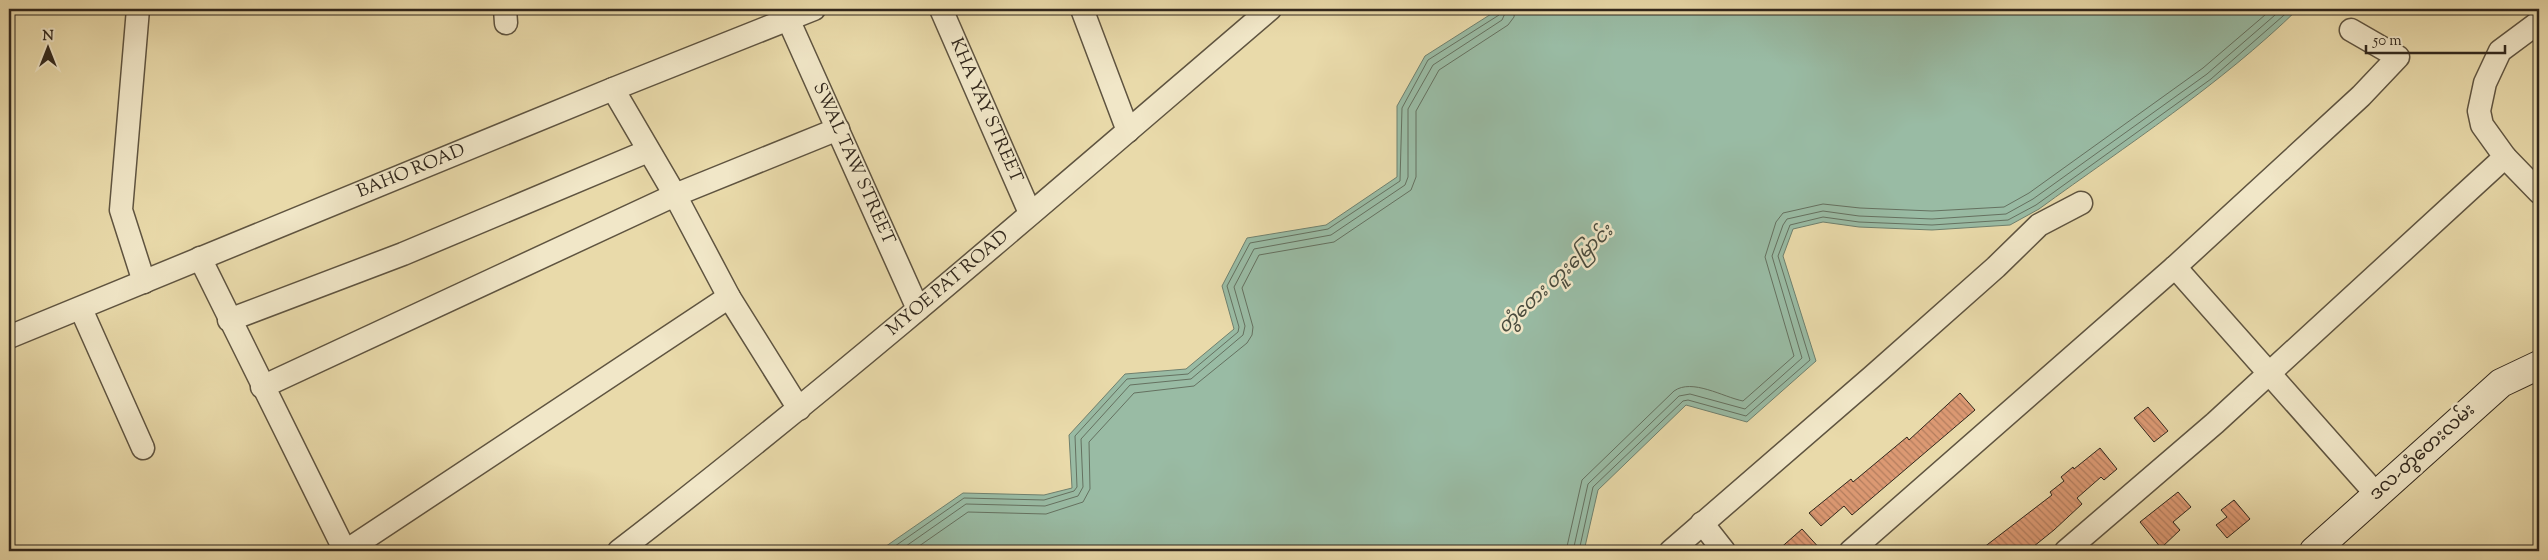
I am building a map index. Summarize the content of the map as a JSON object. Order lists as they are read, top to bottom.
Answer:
{
  "streets": {
    "main road": ["ဒလ-တွံတေးလမ်း"],
    "street": [
      "KHA YAY STREET",
      "SWAL TAW STREET",
      "BAHO ROAD",
      "MYOE PAT ROAD"
    ]
  },
  "crossings": [
    ["KHA YAY STREET", "MYOE PAT ROAD"],
    ["SWAL TAW STREET", "BAHO ROAD"],
    ["SWAL TAW STREET", "MYOE PAT ROAD"]
  ],
  "water": ["တွံတေး တူးမြောင်း"],
  "scale_bar": "50 m",
  "north": "top"
}
